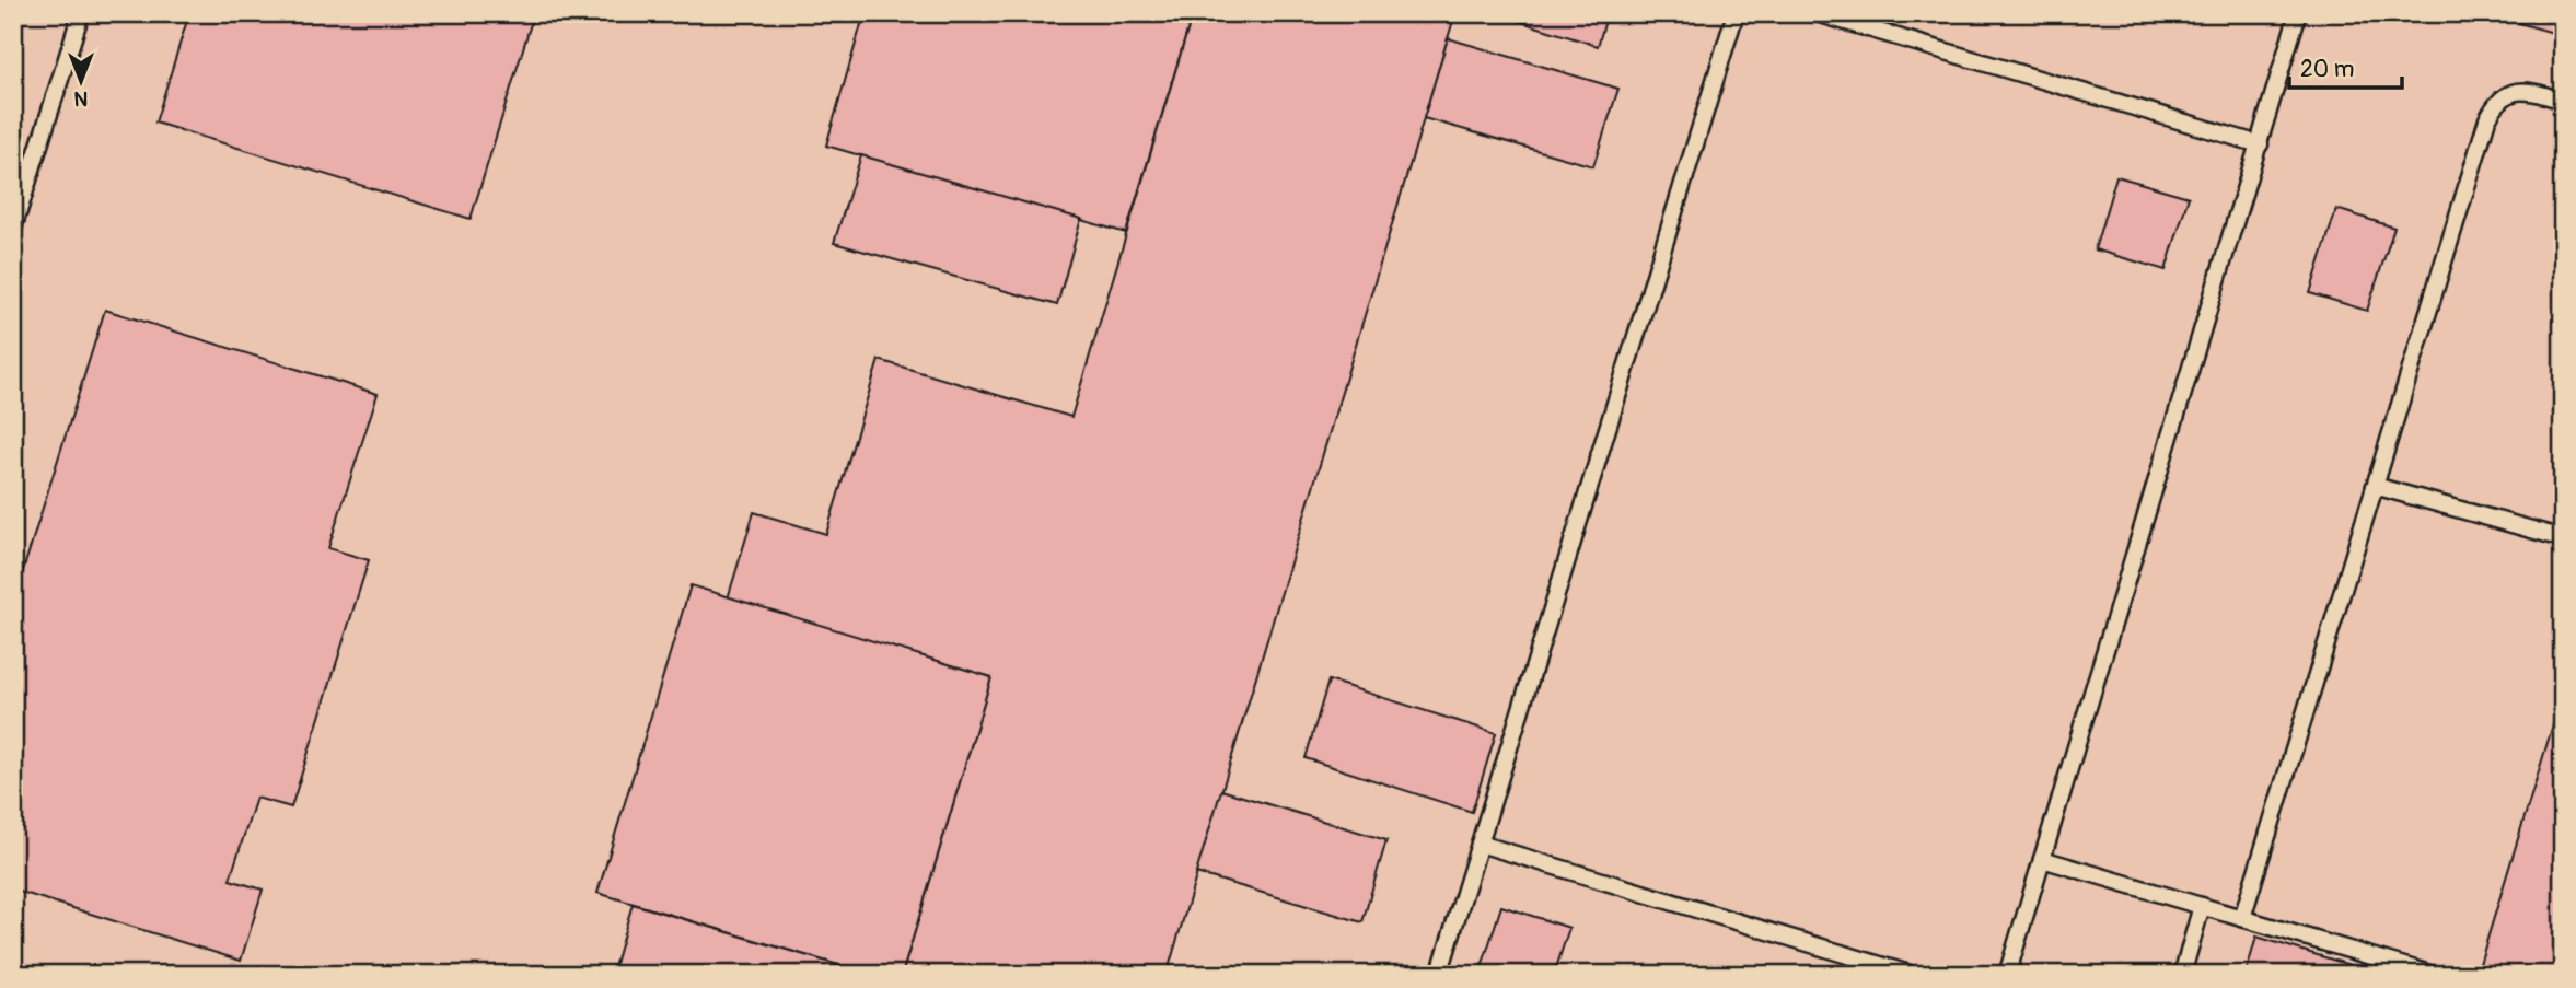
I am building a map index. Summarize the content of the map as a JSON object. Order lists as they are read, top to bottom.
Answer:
{
  "scale_bar": "20 m",
  "north": "bottom"
}
